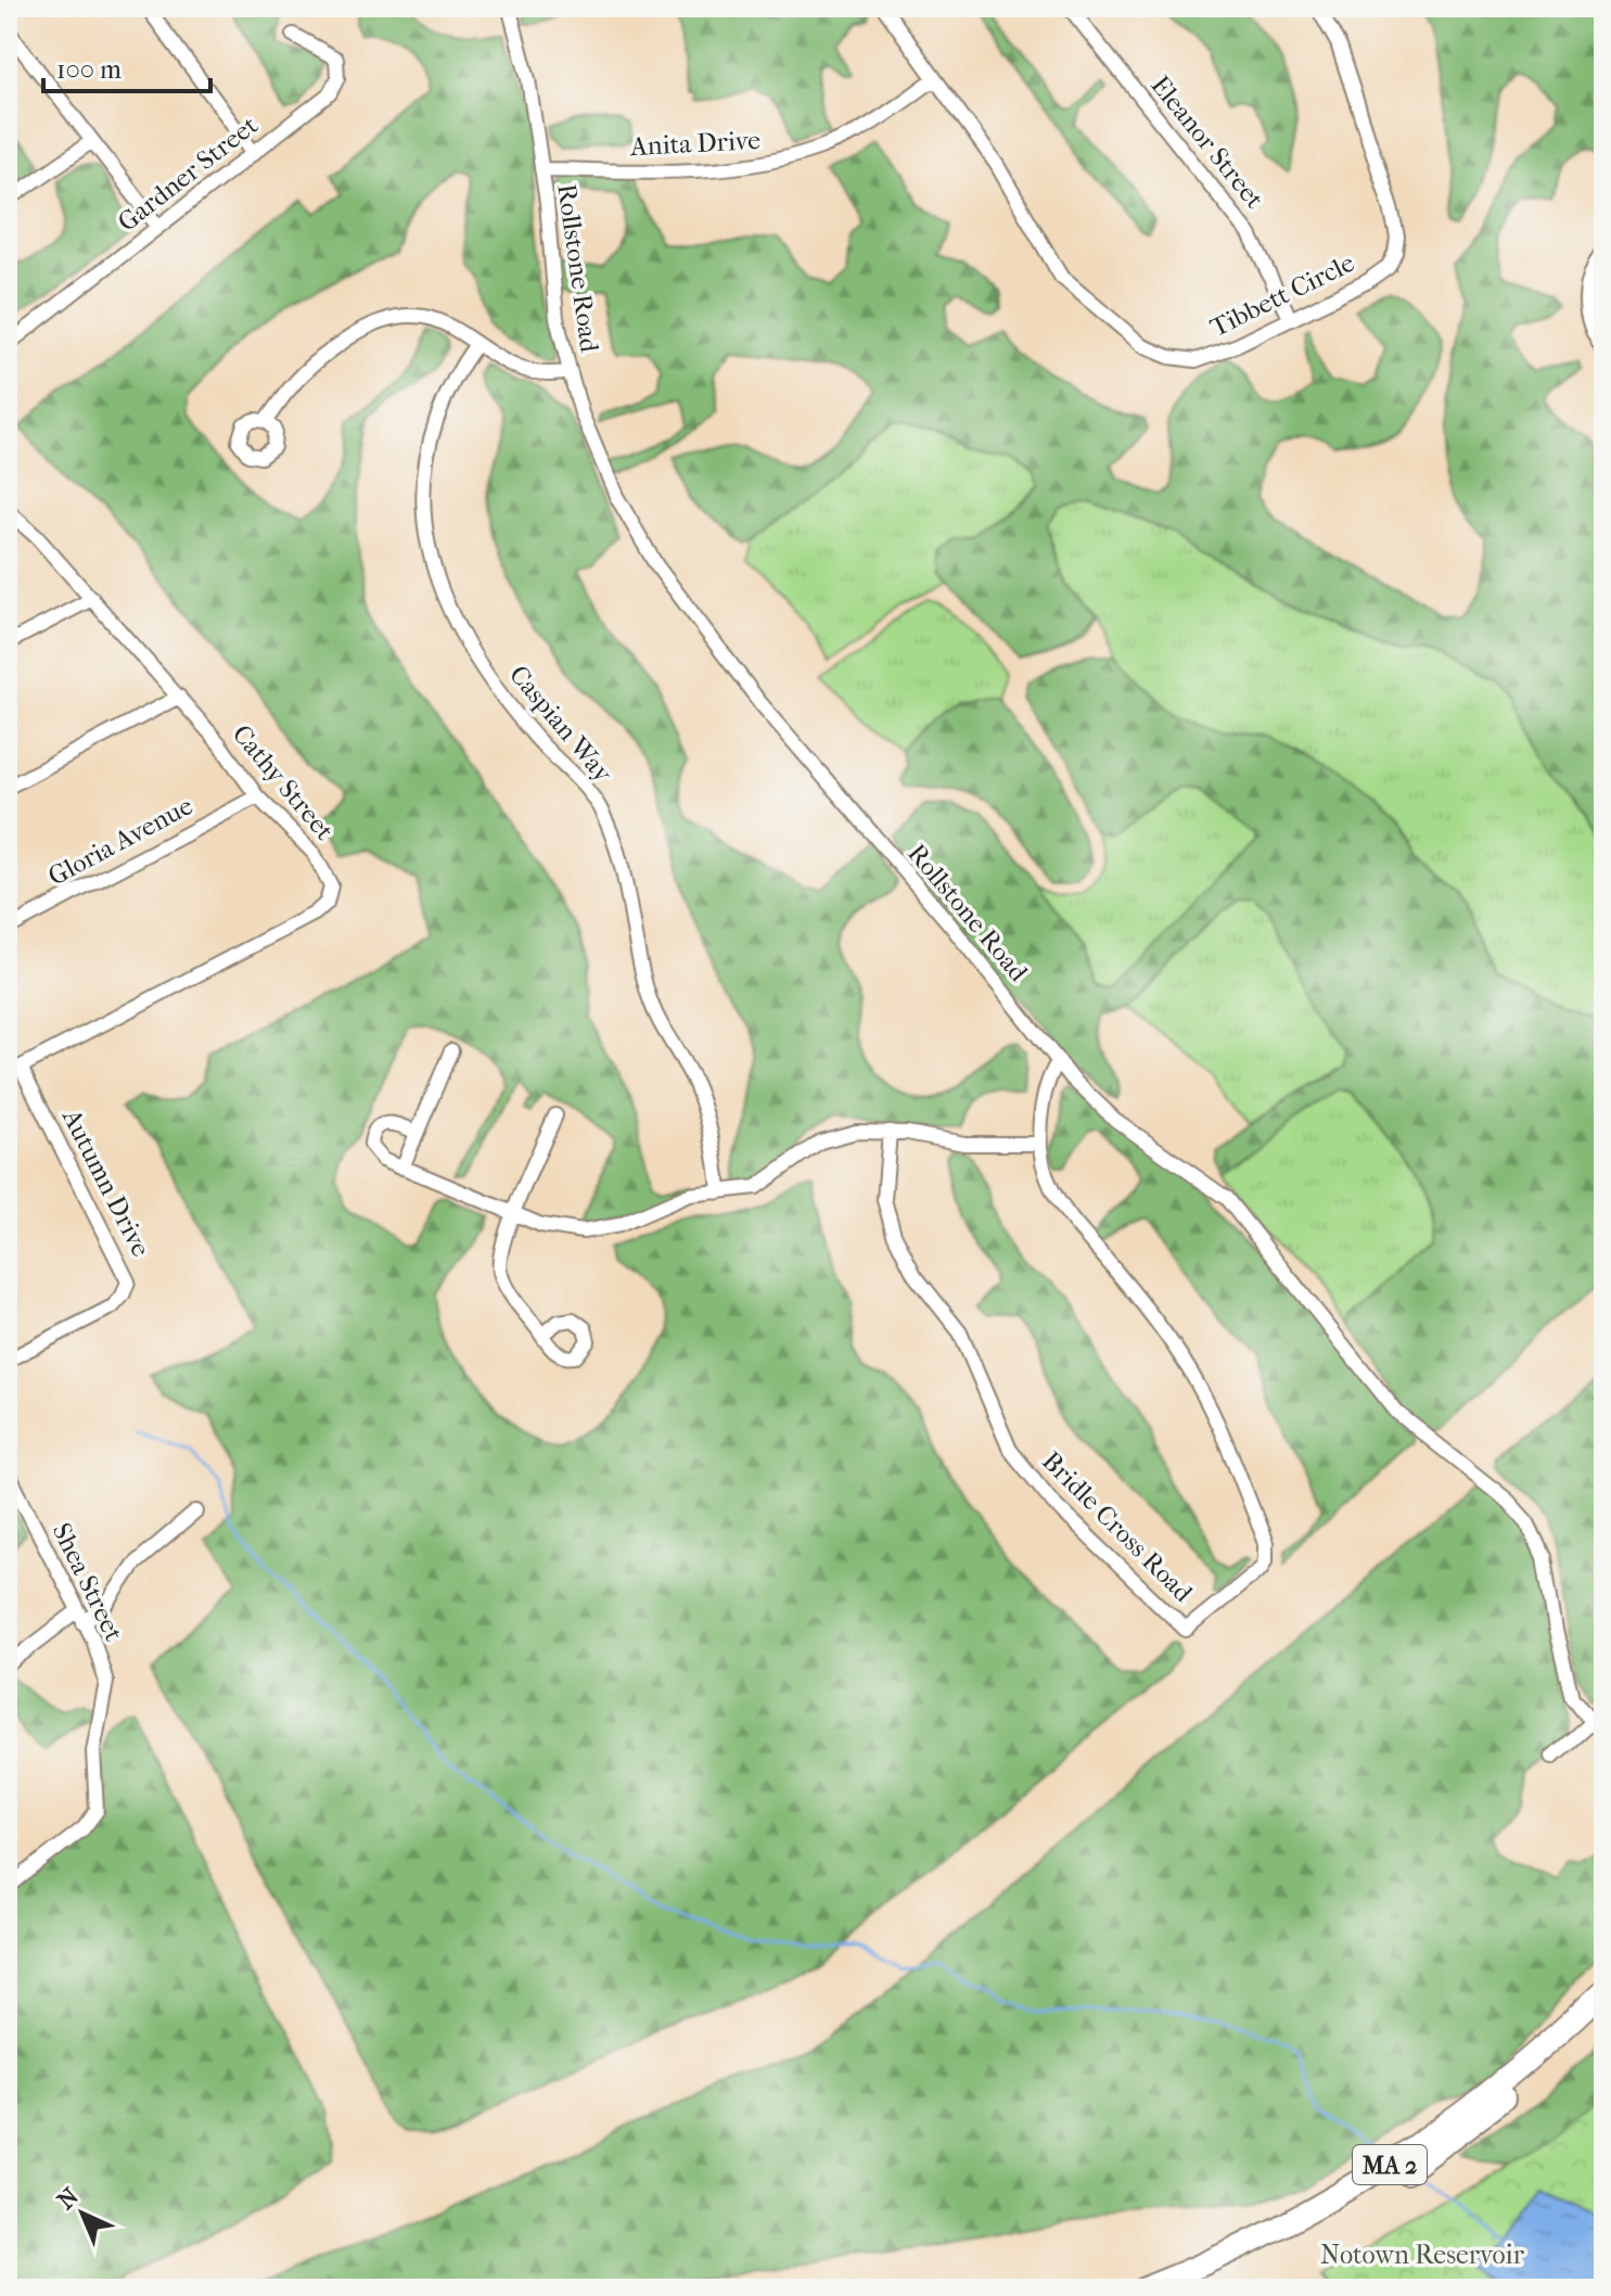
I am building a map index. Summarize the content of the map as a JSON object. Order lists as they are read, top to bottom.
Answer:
{
  "streets": {
    "highway": ["MA 2"],
    "street": [
      "Eleanor Street",
      "Anita Drive",
      "Gardner Street",
      "Rollstone Road",
      "Tibbett Circle",
      "Caspian Way",
      "Cathy Street",
      "Gloria Avenue",
      "Autumn Drive",
      "Bridle Cross Road",
      "Shea Street"
    ]
  },
  "crossings": [
    ["Eleanor Street", "Tibbett Circle"],
    ["Anita Drive", "Rollstone Road"],
    ["Anita Drive", "Tibbett Circle"],
    ["Rollstone Road", "Bridle Cross Road"],
    ["Cathy Street", "Gloria Avenue"],
    ["Cathy Street", "Autumn Drive"]
  ],
  "parks": ["Notown Reservoir"],
  "scale_bar": "100 m",
  "north": "top left"
}
